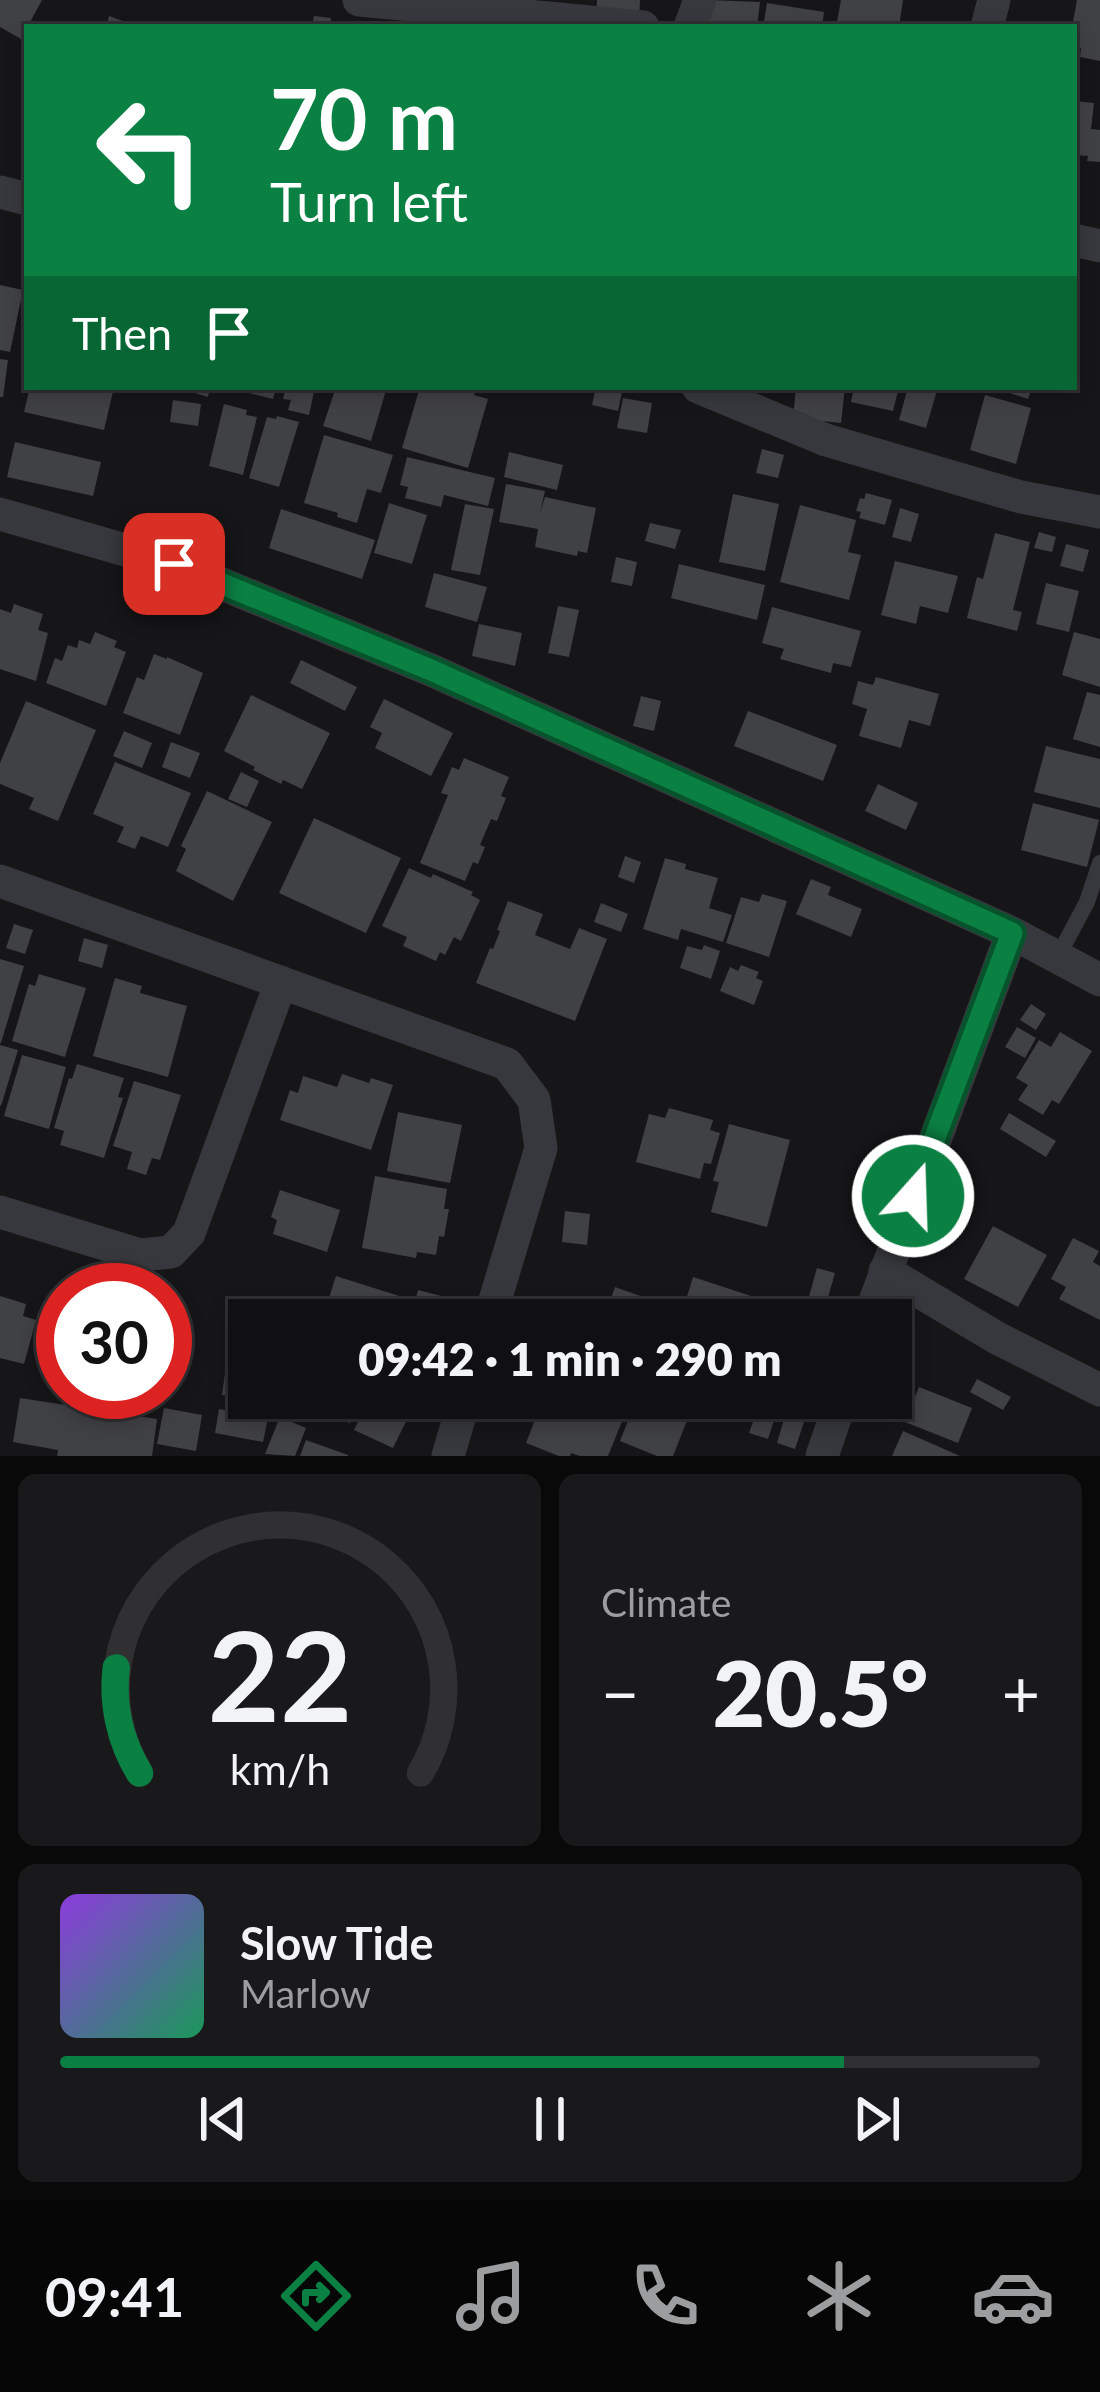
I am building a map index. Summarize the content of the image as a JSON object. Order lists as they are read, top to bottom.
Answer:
{
  "page": {
    "turn": ["70 m", "Turn left"],
    "then": "Then",
    "limit": "30",
    "trip": "09:42 · 1 min · 290 m",
    "tile": "Climate",
    "heat": ["−", "20.5°", "+"],
    "song": ["Slow Tide", "Marlow"],
    "tabs": "09:41",
    "gauge": ["22", "km/h"]
  }
}
